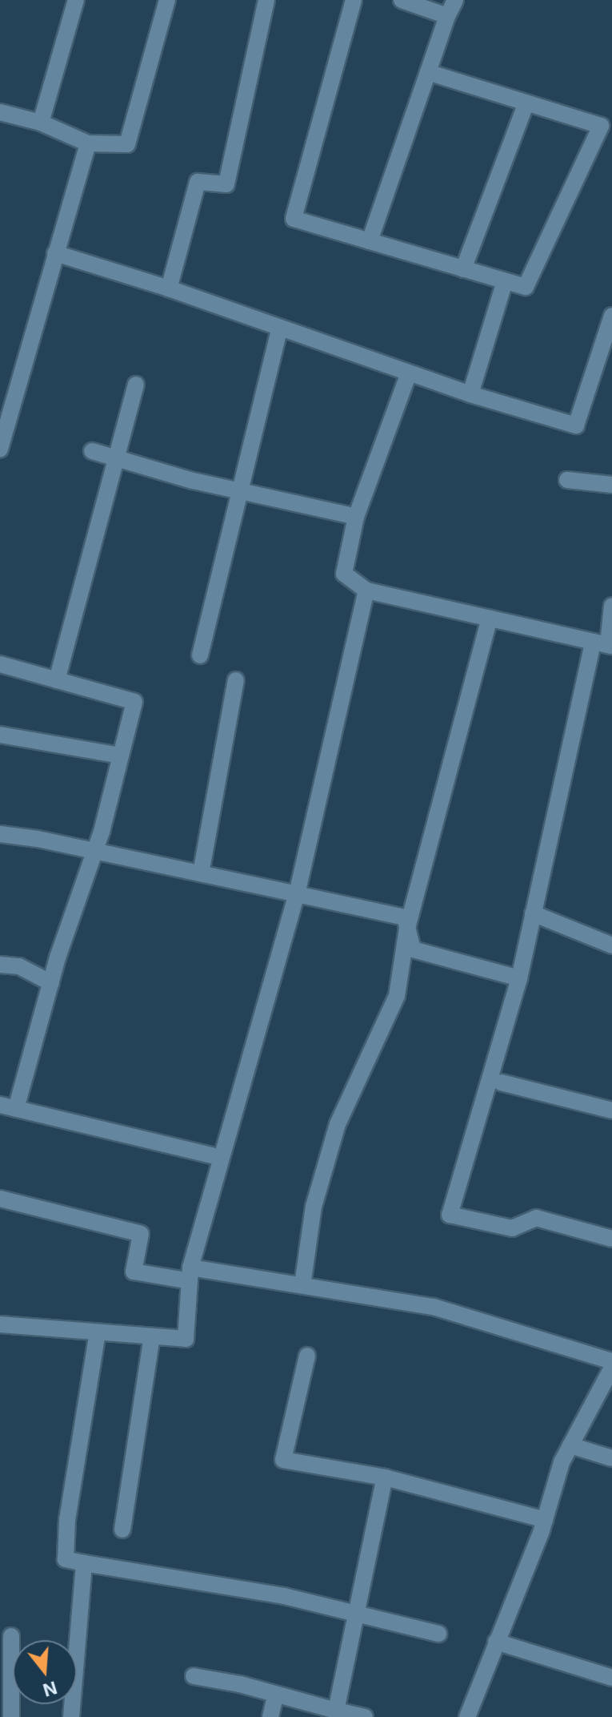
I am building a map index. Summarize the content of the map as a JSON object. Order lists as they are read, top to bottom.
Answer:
{
  "north": "bottom"
}
